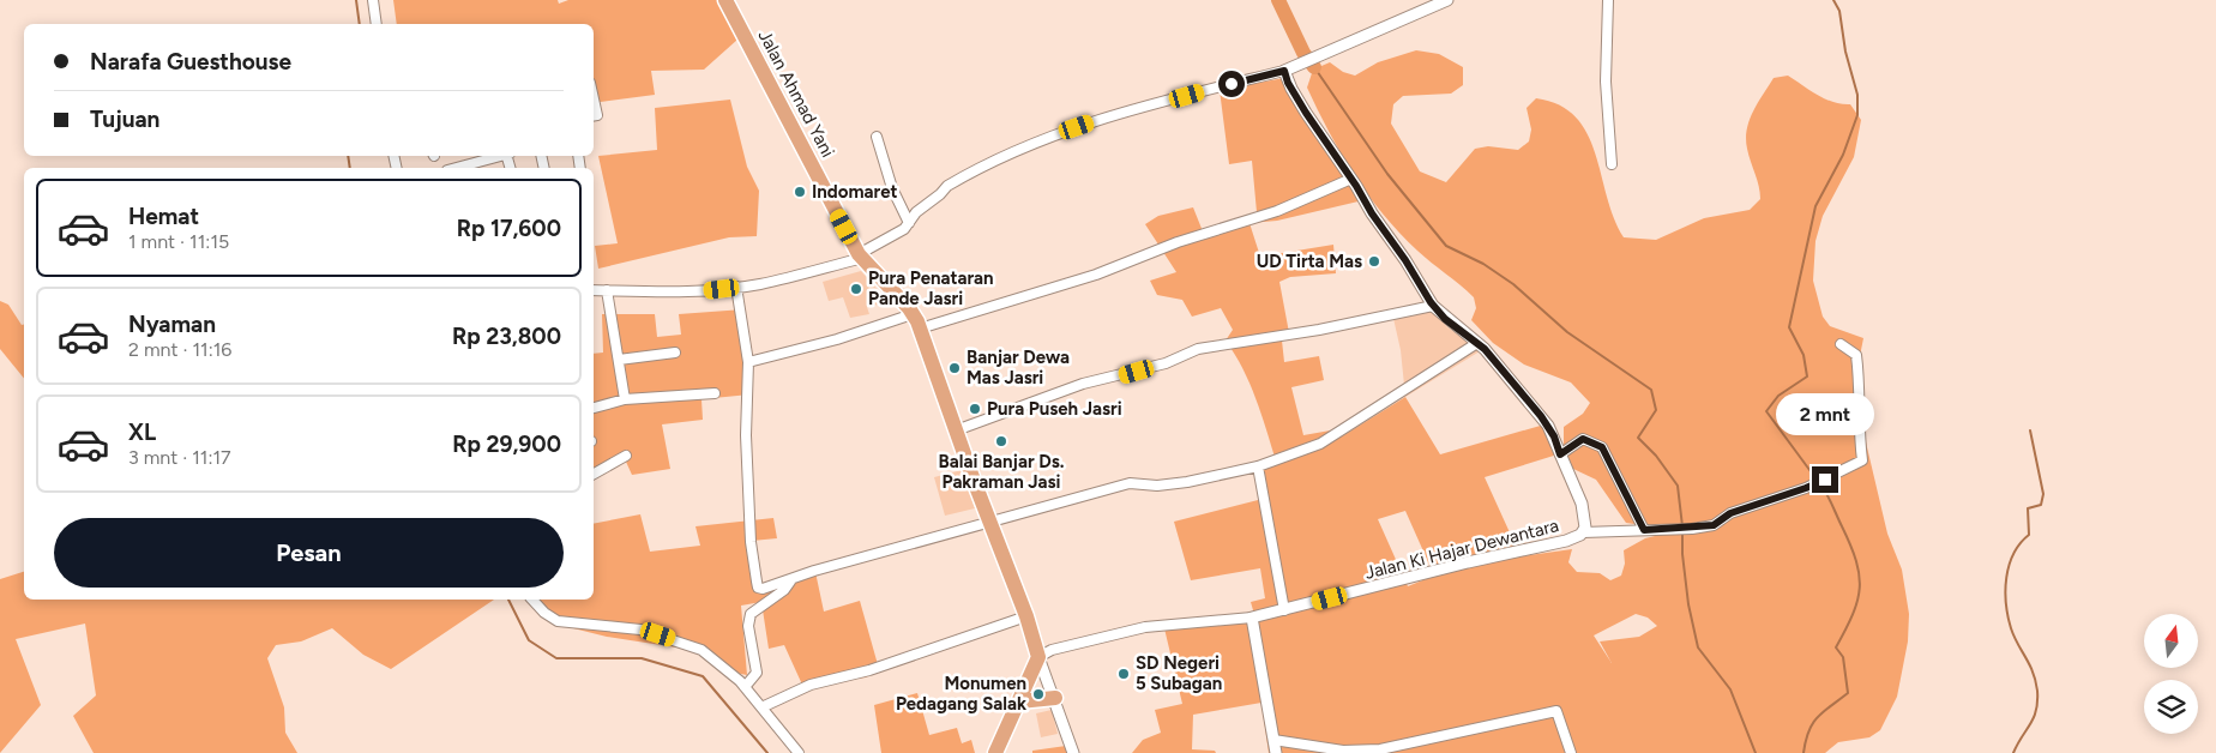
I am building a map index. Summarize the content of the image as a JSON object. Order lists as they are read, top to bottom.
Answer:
{
  "streets": {
    "highway": ["Jalan Ahmad Yani"],
    "street": ["Jalan Ki Hajar Dewantara"]
  },
  "places": [
    "Indomaret",
    "UD Tirta Mas",
    "Pura Penataran Pande Jasri",
    "Banjar Dewa Mas Jasri",
    "Pura Puseh Jasri",
    "Balai Banjar Ds. Pakraman Jasi",
    "SD Negeri 5 Subagan",
    "Monumen Pedagang Salak"
  ],
  "north": "top",
  "page": {
    "banner": ["Narafa Guesthouse", "Tujuan"],
    "list": [
      {
        "name": "Hemat",
        "note": "1 mnt · 11:15",
        "value": "Rp 17,600"
      },
      {
        "name": "Nyaman",
        "note": "2 mnt · 11:16",
        "value": "Rp 23,800"
      },
      {
        "name": "XL",
        "note": "3 mnt · 11:17",
        "value": "Rp 29,900"
      }
    ],
    "bubble": "2 mnt",
    "buttons": "Pesan"
  }
}
